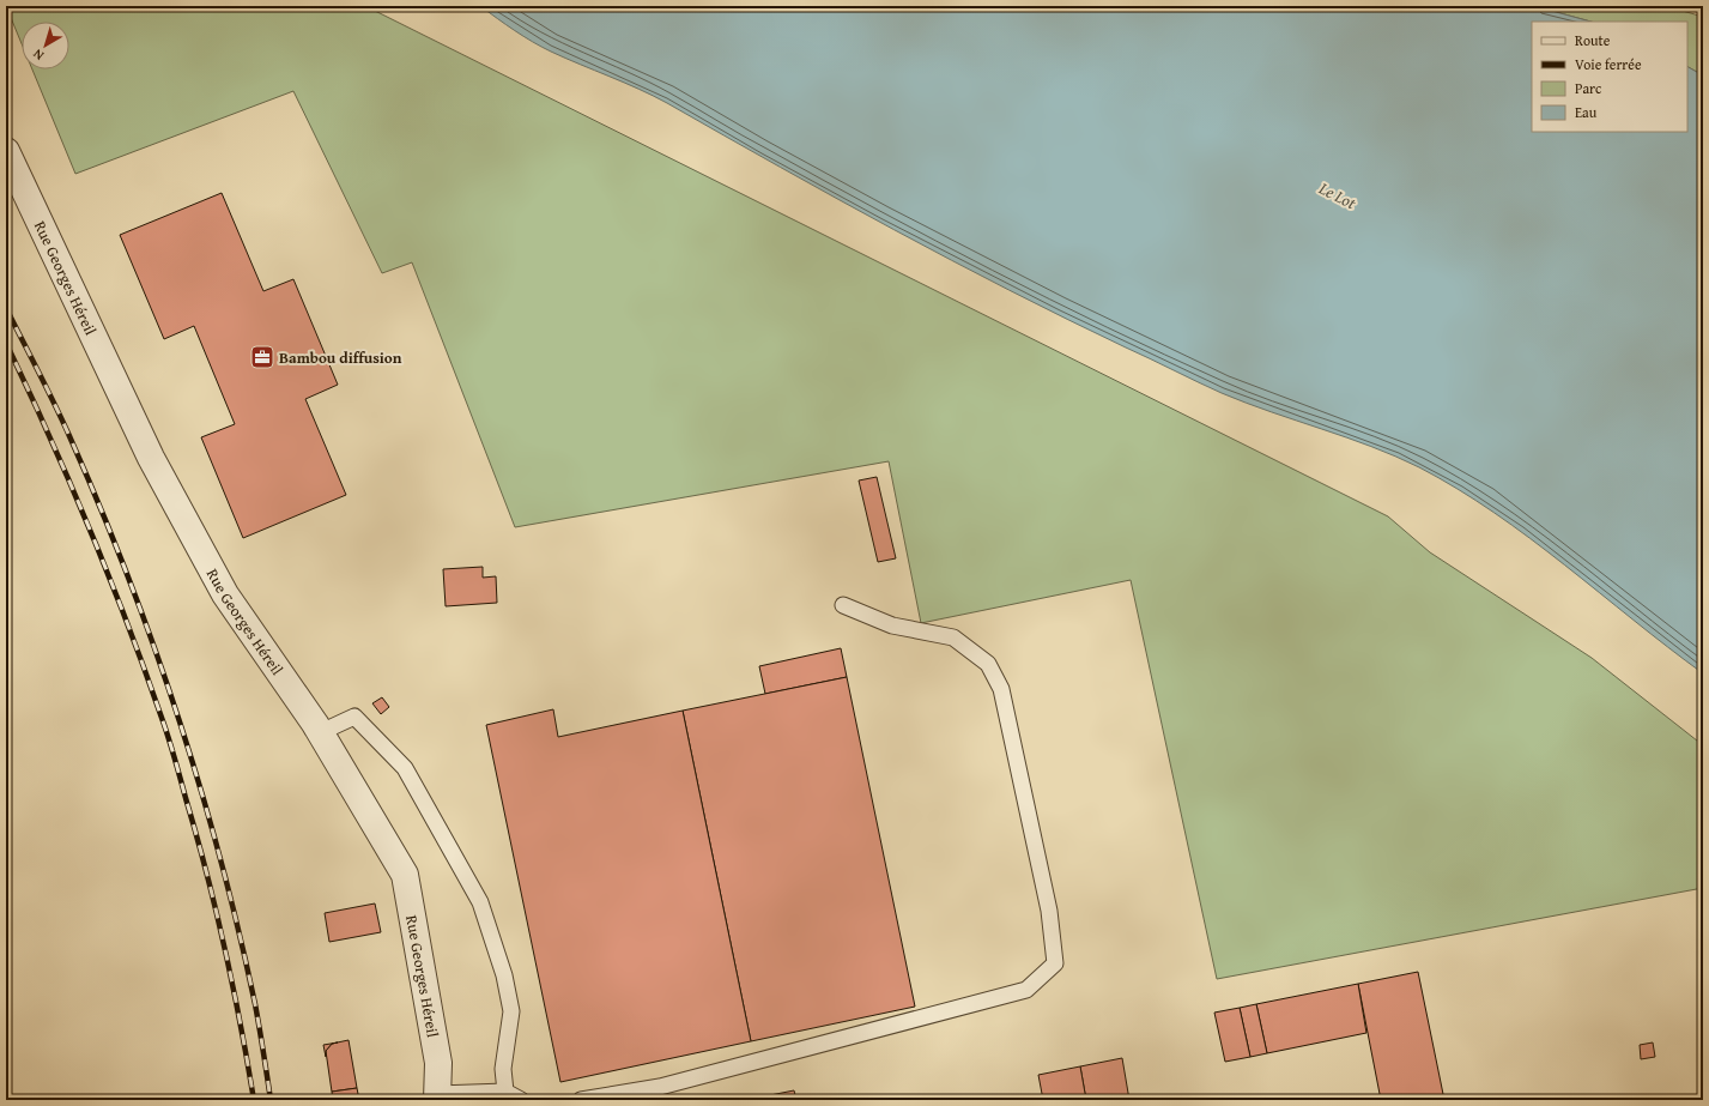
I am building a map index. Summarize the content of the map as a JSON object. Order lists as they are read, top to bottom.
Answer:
{
  "streets": {
    "street": ["Rue Georges Héreil"]
  },
  "water": ["Le Lot"],
  "places": {
    "office": ["Bambou diffusion"]
  },
  "legend": [
    "Route",
    "Voie ferrée",
    "Parc",
    "Eau"
  ],
  "north": "bottom left"
}
